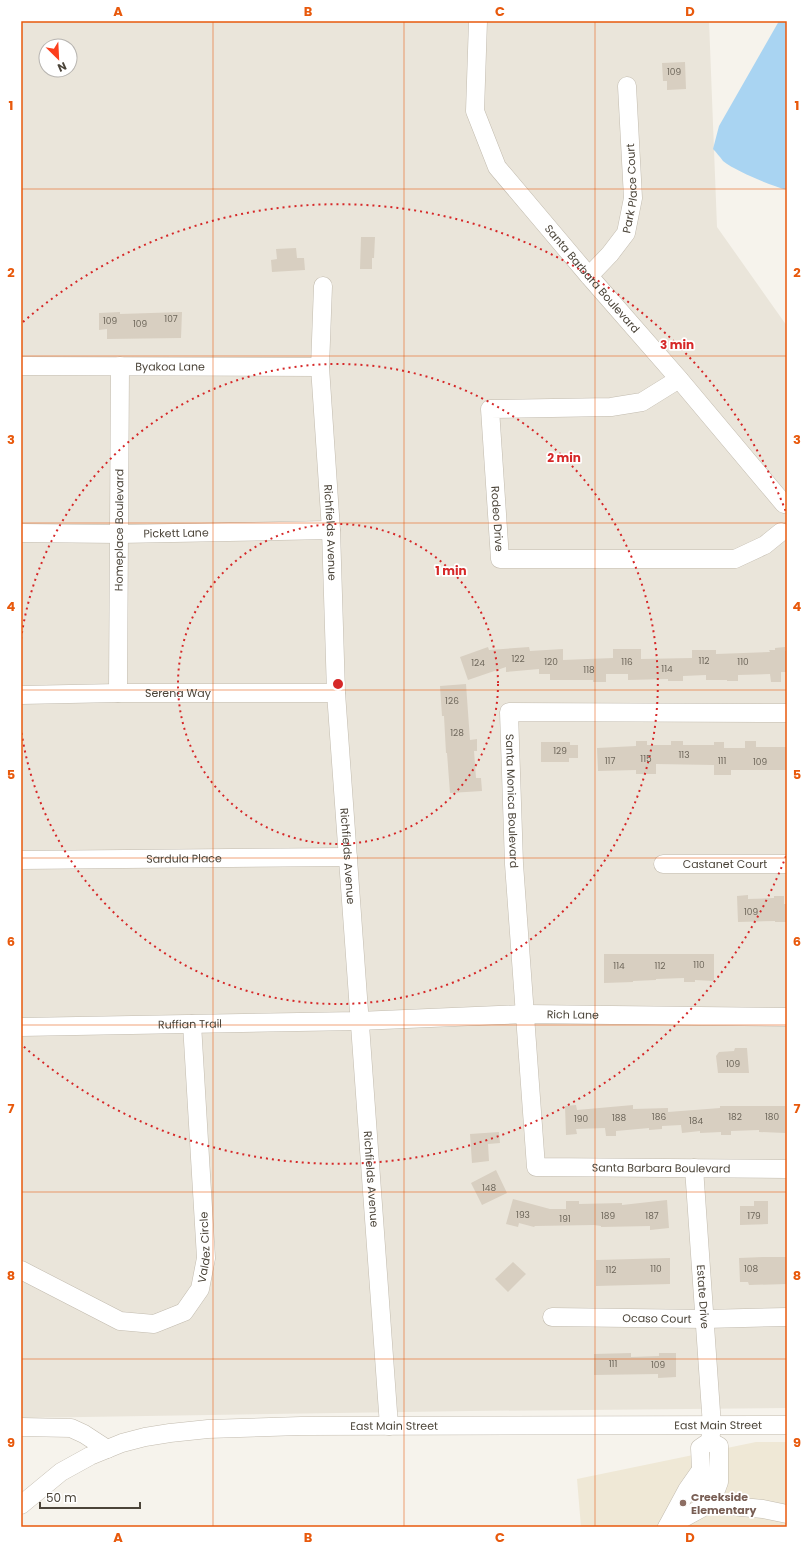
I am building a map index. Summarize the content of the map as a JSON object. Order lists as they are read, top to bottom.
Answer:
{
  "streets": {
    "street": [
      "Park Place Court",
      "Santa Barbara Boulevard",
      "Byakoa Lane",
      "Rodeo Drive",
      "Homeplace Boulevard",
      "Pickett Lane",
      "Richfields Avenue",
      "Serena Way",
      "Santa Monica Boulevard",
      "Sardula Place",
      "Castanet Court",
      "Rich Lane",
      "Ruffian Trail",
      "Valdez Circle",
      "Estate Drive",
      "Ocaso Court",
      "East Main Street"
    ]
  },
  "crossings": [
    ["Park Place Court", "Santa Barbara Boulevard"],
    ["Santa Barbara Boulevard", "Rodeo Drive"],
    ["Santa Barbara Boulevard", "Santa Monica Boulevard"],
    ["Santa Barbara Boulevard", "Estate Drive"],
    ["Byakoa Lane", "Homeplace Boulevard"],
    ["Byakoa Lane", "Richfields Avenue"],
    ["Homeplace Boulevard", "Pickett Lane"],
    ["Homeplace Boulevard", "Serena Way"],
    ["Pickett Lane", "Richfields Avenue"],
    ["Richfields Avenue", "Serena Way"],
    ["Richfields Avenue", "Sardula Place"],
    ["Richfields Avenue", "Rich Lane"],
    ["Richfields Avenue", "Ruffian Trail"],
    ["Richfields Avenue", "East Main Street"],
    ["Santa Monica Boulevard", "Rich Lane"],
    ["Rich Lane", "Ruffian Trail"],
    ["Ruffian Trail", "Valdez Circle"],
    ["Estate Drive", "Ocaso Court"],
    ["Estate Drive", "East Main Street"]
  ],
  "places": ["Creekside Elementary"],
  "house_numbers": [
    "109",
    "107",
    "109",
    "109",
    "122",
    "112",
    "120",
    "116",
    "110",
    "124",
    "114",
    "118",
    "126",
    "128",
    "129",
    "113",
    "115",
    "117",
    "111",
    "109",
    "109",
    "110",
    "114",
    "112",
    "109",
    "186",
    "182",
    "180",
    "188",
    "190",
    "184",
    "148",
    "193",
    "189",
    "187",
    "179",
    "191",
    "110",
    "108",
    "112",
    "111",
    "109"
  ],
  "scale_bar": "50 m",
  "north": "bottom right",
  "grid": {
    "columns": [
      "A",
      "B",
      "C",
      "D"
    ],
    "rows": [
      "1",
      "2",
      "3",
      "4",
      "5",
      "6",
      "7",
      "8",
      "9"
    ]
  },
  "rings": ["3 min", "2 min", "1 min"]
}
